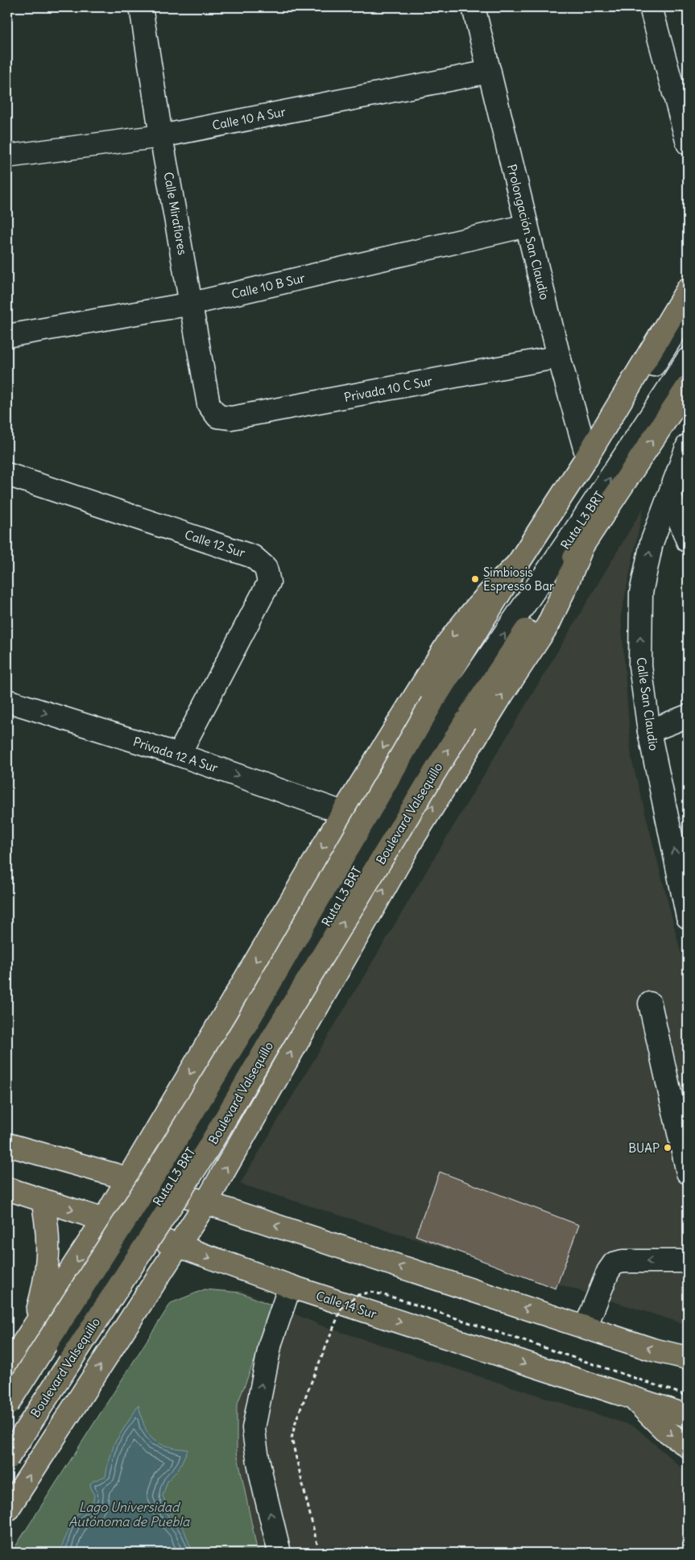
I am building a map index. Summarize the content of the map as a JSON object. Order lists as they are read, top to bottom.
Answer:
{
  "streets": {
    "main road": ["Boulevard Valsequillo", "Calle 14 Sur"],
    "street": [
      "Calle 10 A Sur",
      "Calle Miraflores",
      "Prolongación San Claudio",
      "Calle 10 B Sur",
      "Privada 10 C Sur",
      "Ruta L3 BRT",
      "Calle 12 Sur",
      "Calle San Claudio",
      "Privada 12 A Sur"
    ]
  },
  "crossings": [
    ["Calle 10 A Sur", "Calle Miraflores"],
    ["Calle 10 A Sur", "Prolongación San Claudio"],
    ["Calle Miraflores", "Calle 10 B Sur"],
    ["Calle Miraflores", "Privada 10 C Sur"],
    ["Prolongación San Claudio", "Calle 10 B Sur"],
    ["Prolongación San Claudio", "Privada 10 C Sur"],
    ["Ruta L3 BRT", "Boulevard Valsequillo"],
    ["Calle 12 Sur", "Privada 12 A Sur"]
  ],
  "one_way": ["Calle San Claudio", "Privada 12 A Sur"],
  "water": ["Lago Universidad Autónoma de Puebla"],
  "places": ["Simbiosis Espresso Bar", "BUAP"]
}
